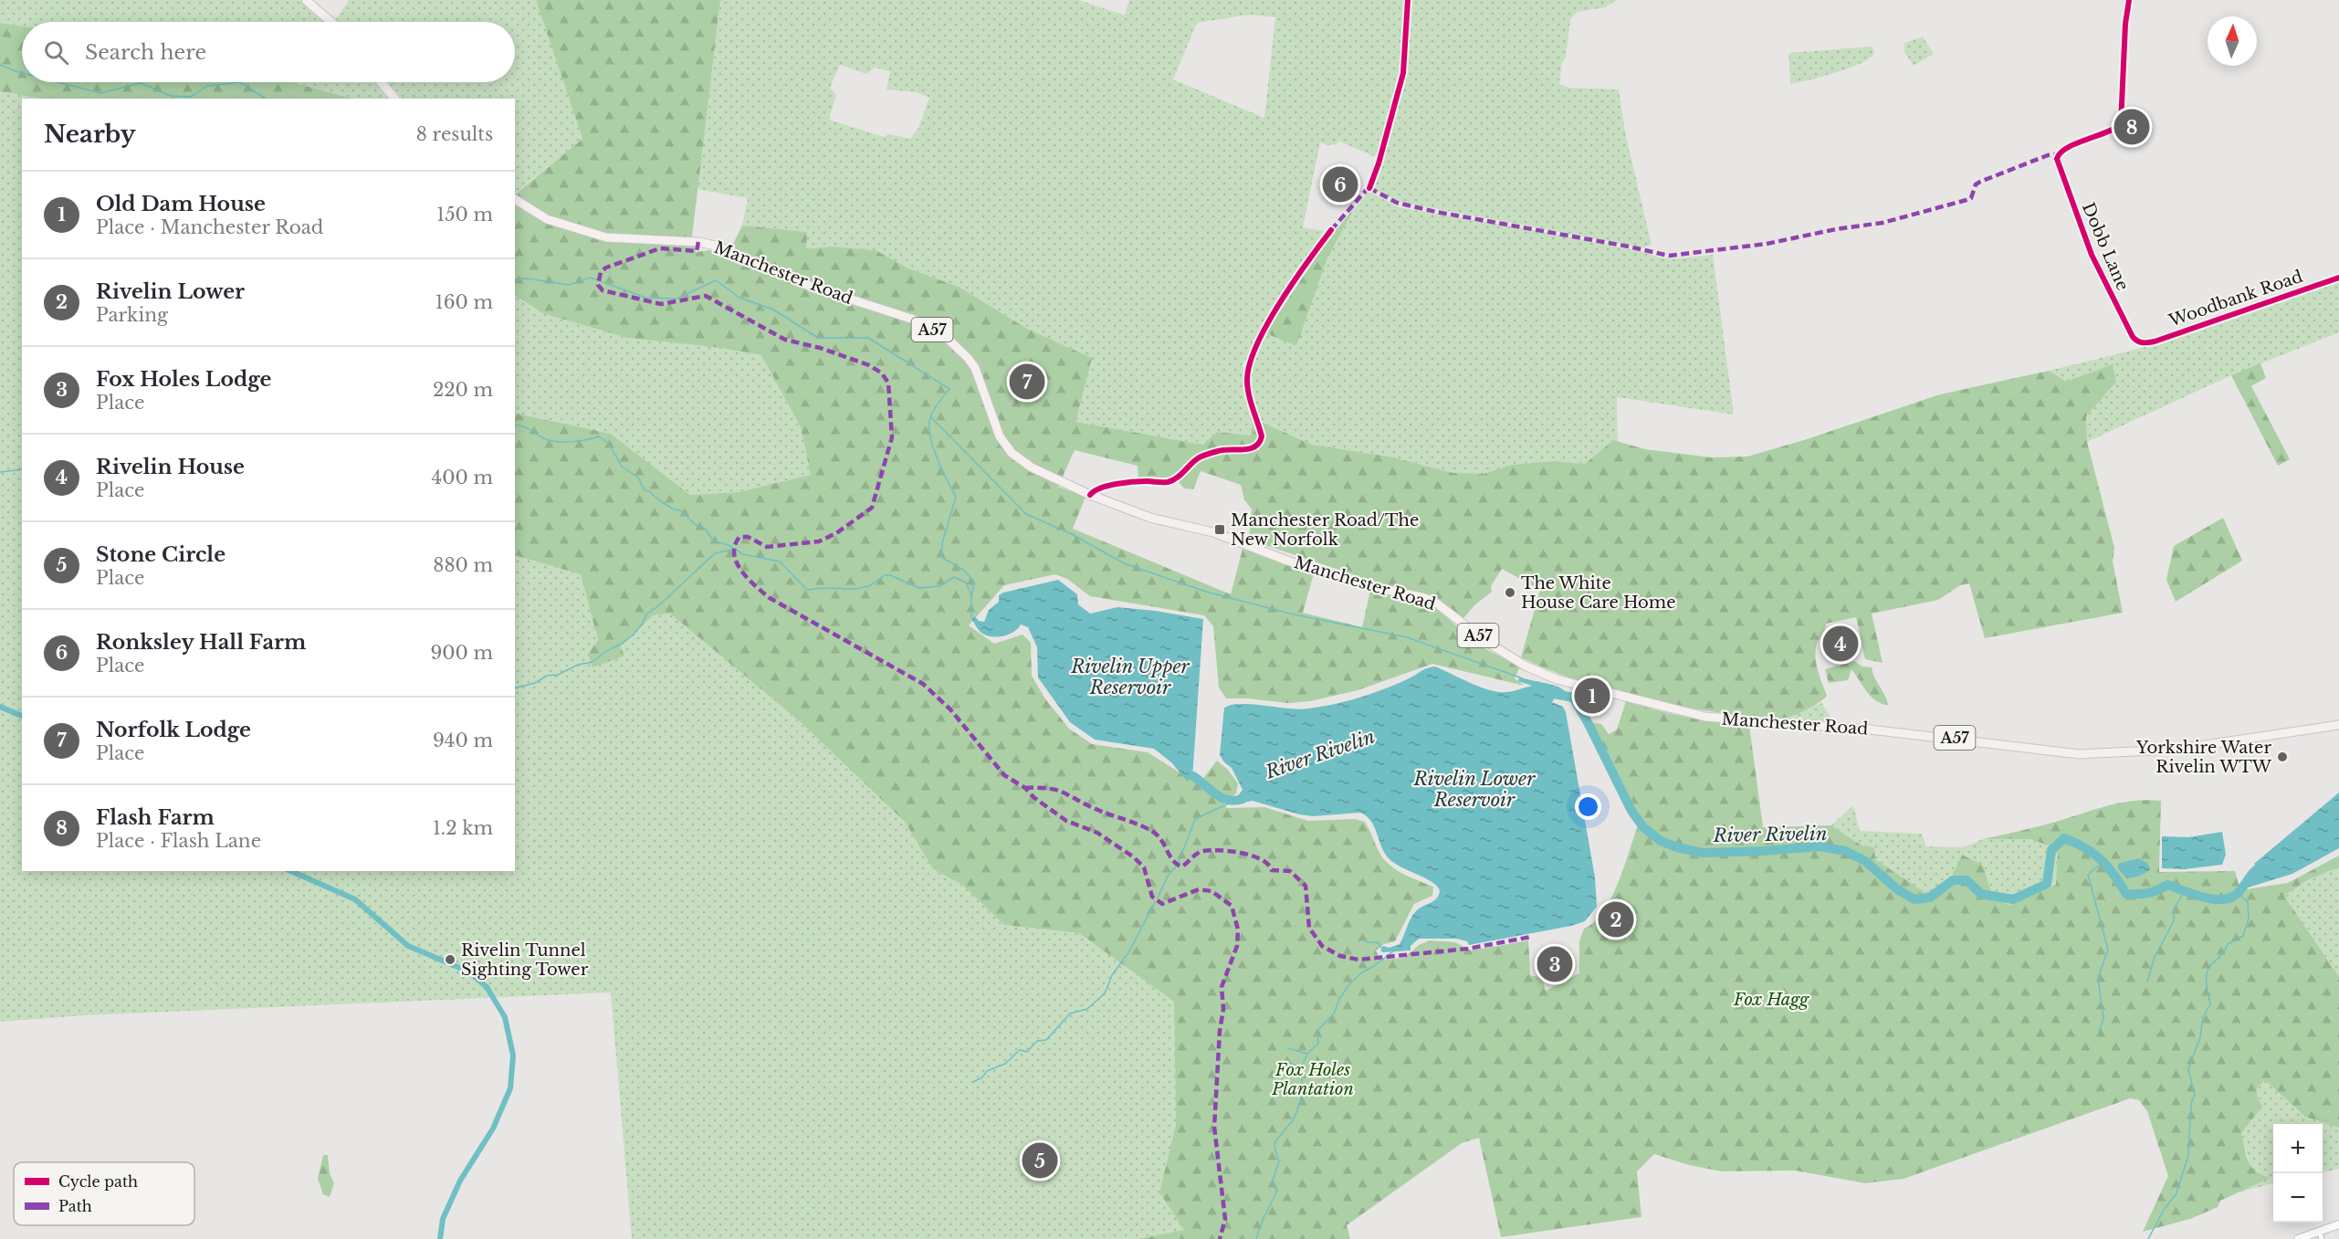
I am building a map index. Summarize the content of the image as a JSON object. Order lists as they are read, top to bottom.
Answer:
{
  "streets": {
    "main road": ["Manchester Road", "A57"],
    "street": ["Dobb Lane", "Woodbank Road"]
  },
  "crossings": [
    ["Dobb Lane", "Woodbank Road"]
  ],
  "water": ["Rivelin Upper Reservoir", "River Rivelin", "Rivelin Lower Reservoir"],
  "parks": ["Fox Hagg", "Fox Holes Plantation"],
  "places": {
    "transit": ["Manchester Road/The New Norfolk"],
    "other": ["The White House Care Home", "Yorkshire Water Rivelin WTW", "Rivelin Tunnel Sighting Tower"]
  },
  "legend": ["Cycle path", "Path"],
  "north": "top",
  "page": {
    "search": "Search here",
    "heading": ["Nearby", "8 results"],
    "pins": [
      "8",
      "6",
      "7",
      "4",
      "1",
      "2",
      "3",
      "5"
    ],
    "list": [
      {
        "mark": "1",
        "name": "Old Dam House",
        "note": "Place · Manchester Road",
        "value": "150 m"
      },
      {
        "mark": "2",
        "name": "Rivelin Lower",
        "note": "Parking",
        "value": "160 m"
      },
      {
        "mark": "3",
        "name": "Fox Holes Lodge",
        "note": "Place",
        "value": "220 m"
      },
      {
        "mark": "4",
        "name": "Rivelin House",
        "note": "Place",
        "value": "400 m"
      },
      {
        "mark": "5",
        "name": "Stone Circle",
        "note": "Place",
        "value": "880 m"
      },
      {
        "mark": "6",
        "name": "Ronksley Hall Farm",
        "note": "Place",
        "value": "900 m"
      },
      {
        "mark": "7",
        "name": "Norfolk Lodge",
        "note": "Place",
        "value": "940 m"
      },
      {
        "mark": "8",
        "name": "Flash Farm",
        "note": "Place · Flash Lane",
        "value": "1.2 km"
      }
    ],
    "map_buttons": ["+", "−"]
  }
}
